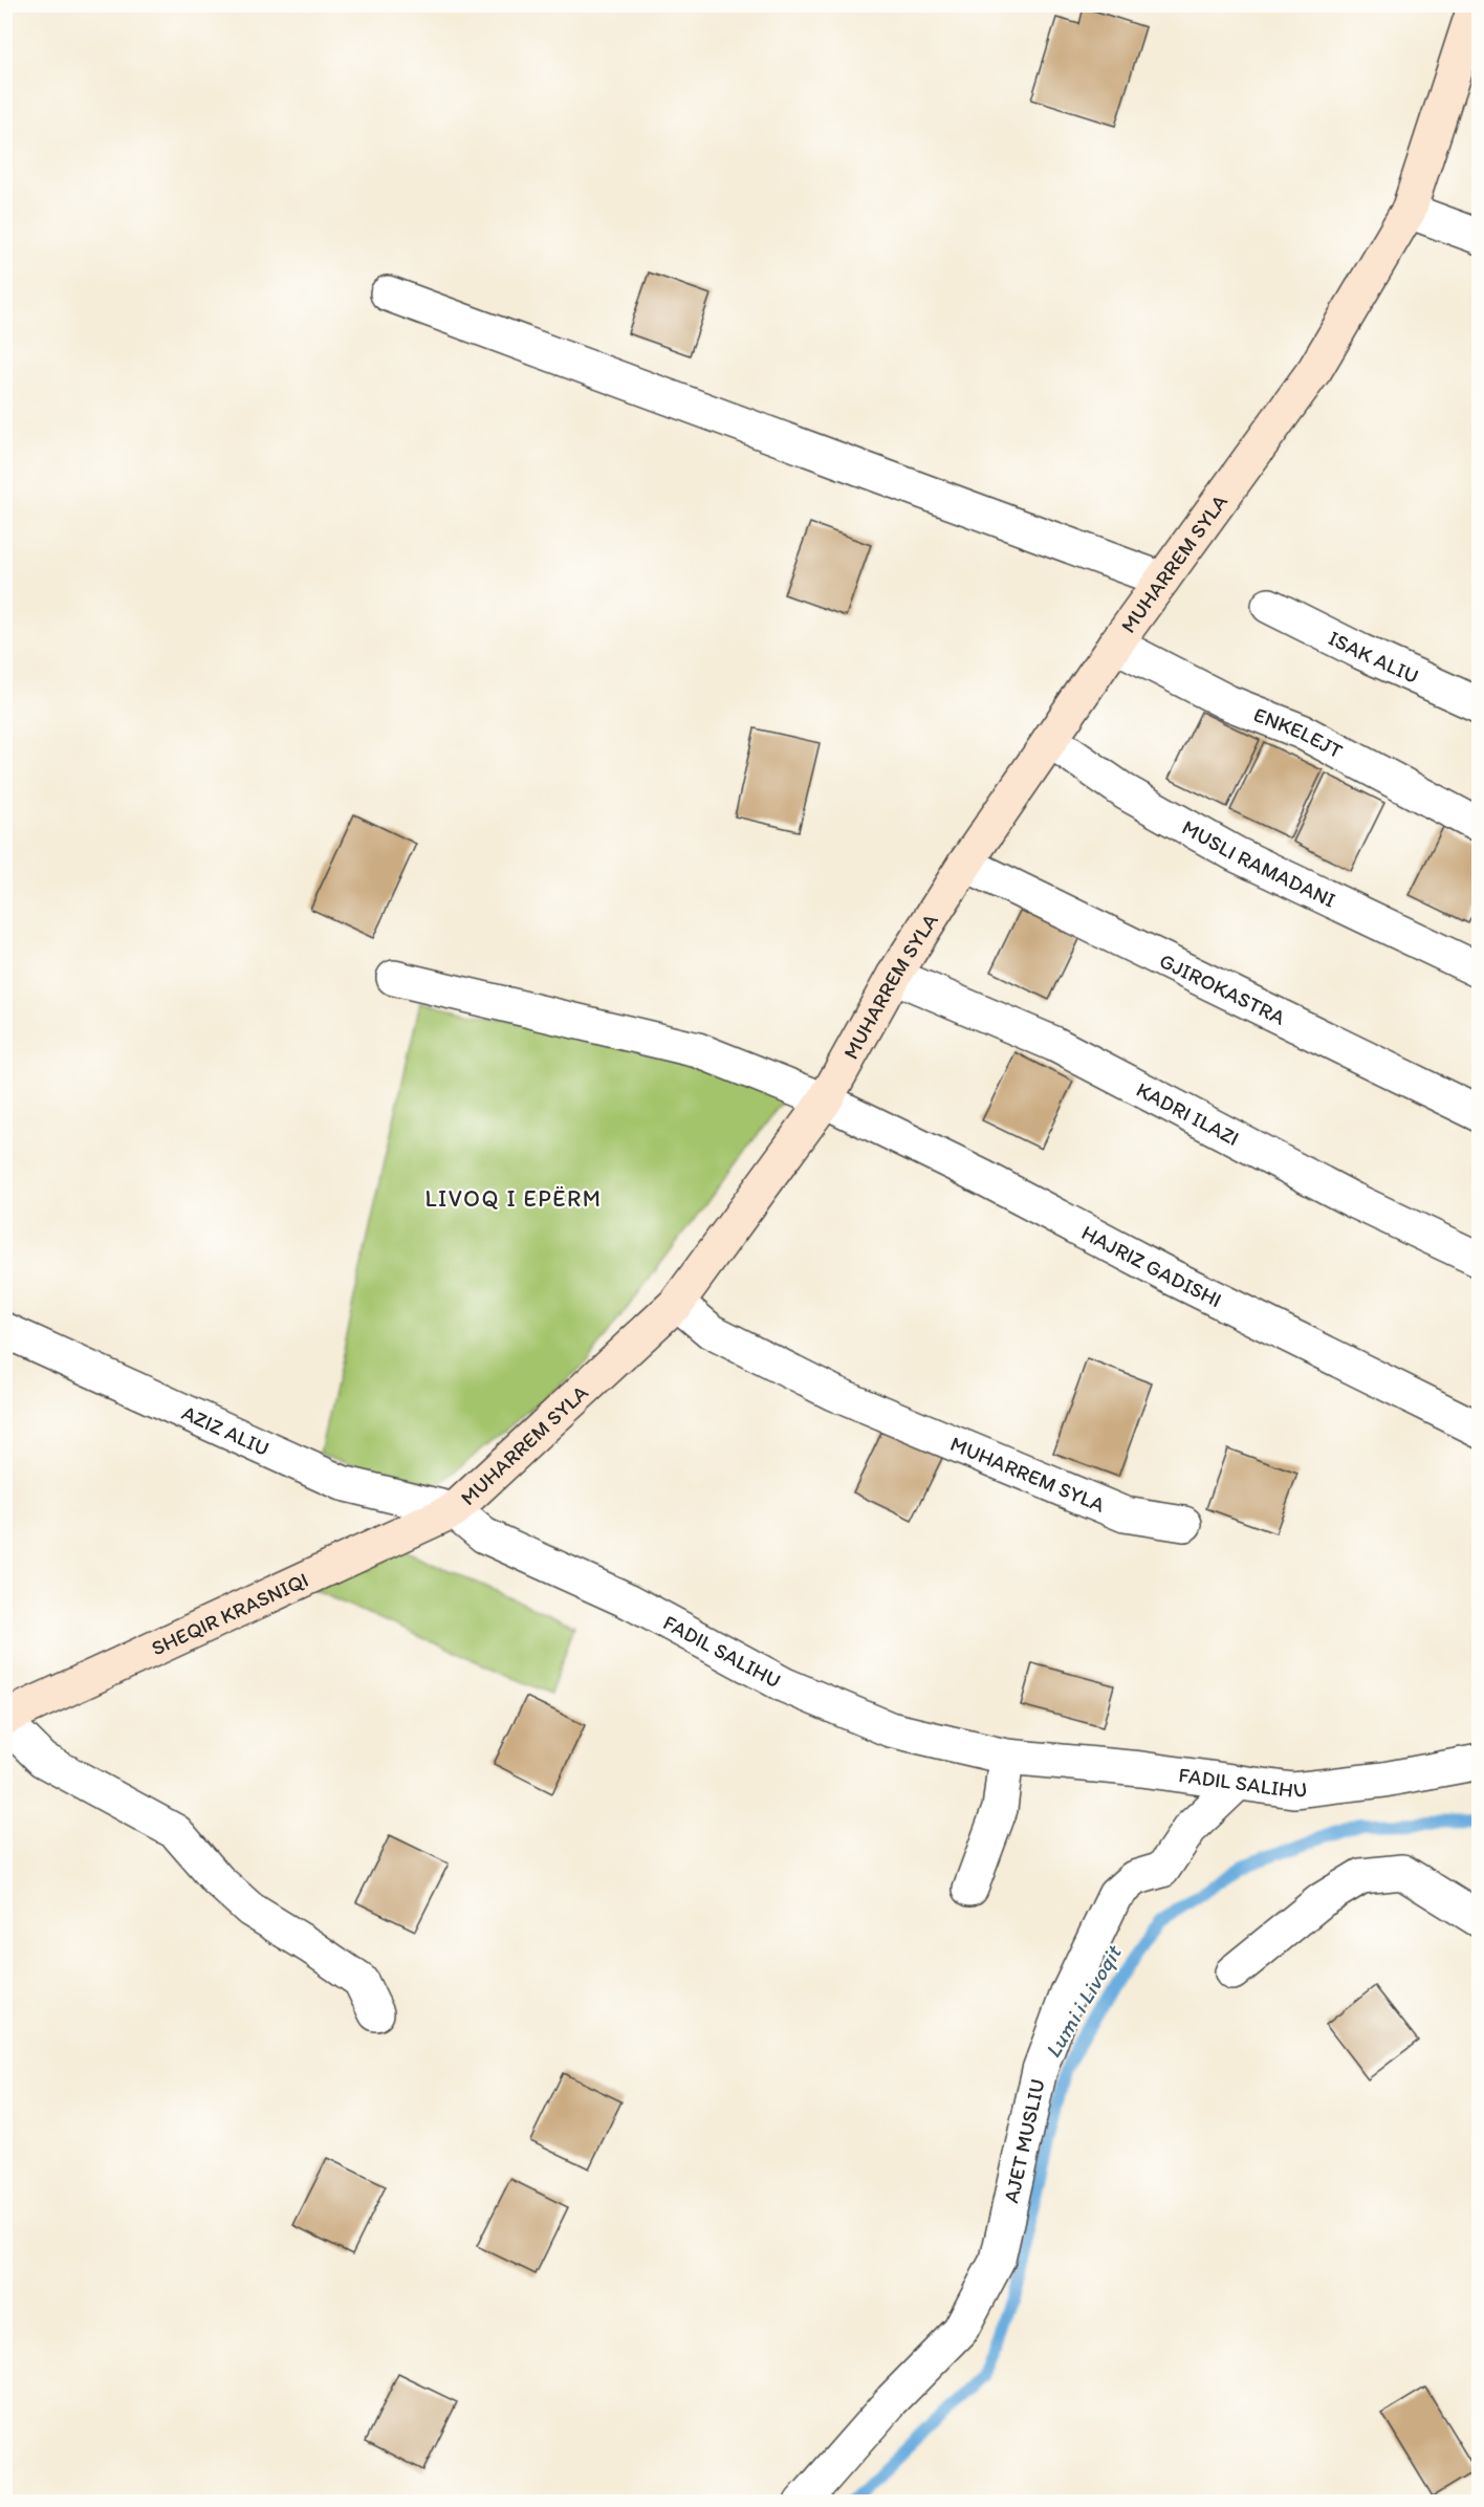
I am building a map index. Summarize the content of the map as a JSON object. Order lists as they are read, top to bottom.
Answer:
{
  "streets": {
    "street": [
      "MUHARREM SYLA",
      "ISAK ALIU",
      "ENKELEJT",
      "MUSLI RAMADANI",
      "GJIROKASTRA",
      "KADRI ILAZI",
      "HAJRIZ GADISHI",
      "AZIZ ALIU",
      "SHEQIR KRASNIQI",
      "FADIL SALIHU",
      "AJET MUSLIU"
    ]
  },
  "crossings": [
    ["MUHARREM SYLA", "ENKELEJT"],
    ["MUHARREM SYLA", "MUSLI RAMADANI"],
    ["MUHARREM SYLA", "GJIROKASTRA"],
    ["MUHARREM SYLA", "KADRI ILAZI"],
    ["MUHARREM SYLA", "HAJRIZ GADISHI"],
    ["MUHARREM SYLA", "AZIZ ALIU"],
    ["MUHARREM SYLA", "SHEQIR KRASNIQI"],
    ["MUHARREM SYLA", "FADIL SALIHU"],
    ["AZIZ ALIU", "SHEQIR KRASNIQI"],
    ["AZIZ ALIU", "FADIL SALIHU"],
    ["SHEQIR KRASNIQI", "FADIL SALIHU"],
    ["FADIL SALIHU", "AJET MUSLIU"]
  ],
  "districts": ["LIVOQ I EPËRM"],
  "water": ["Lumi i Livoqit"]
}
